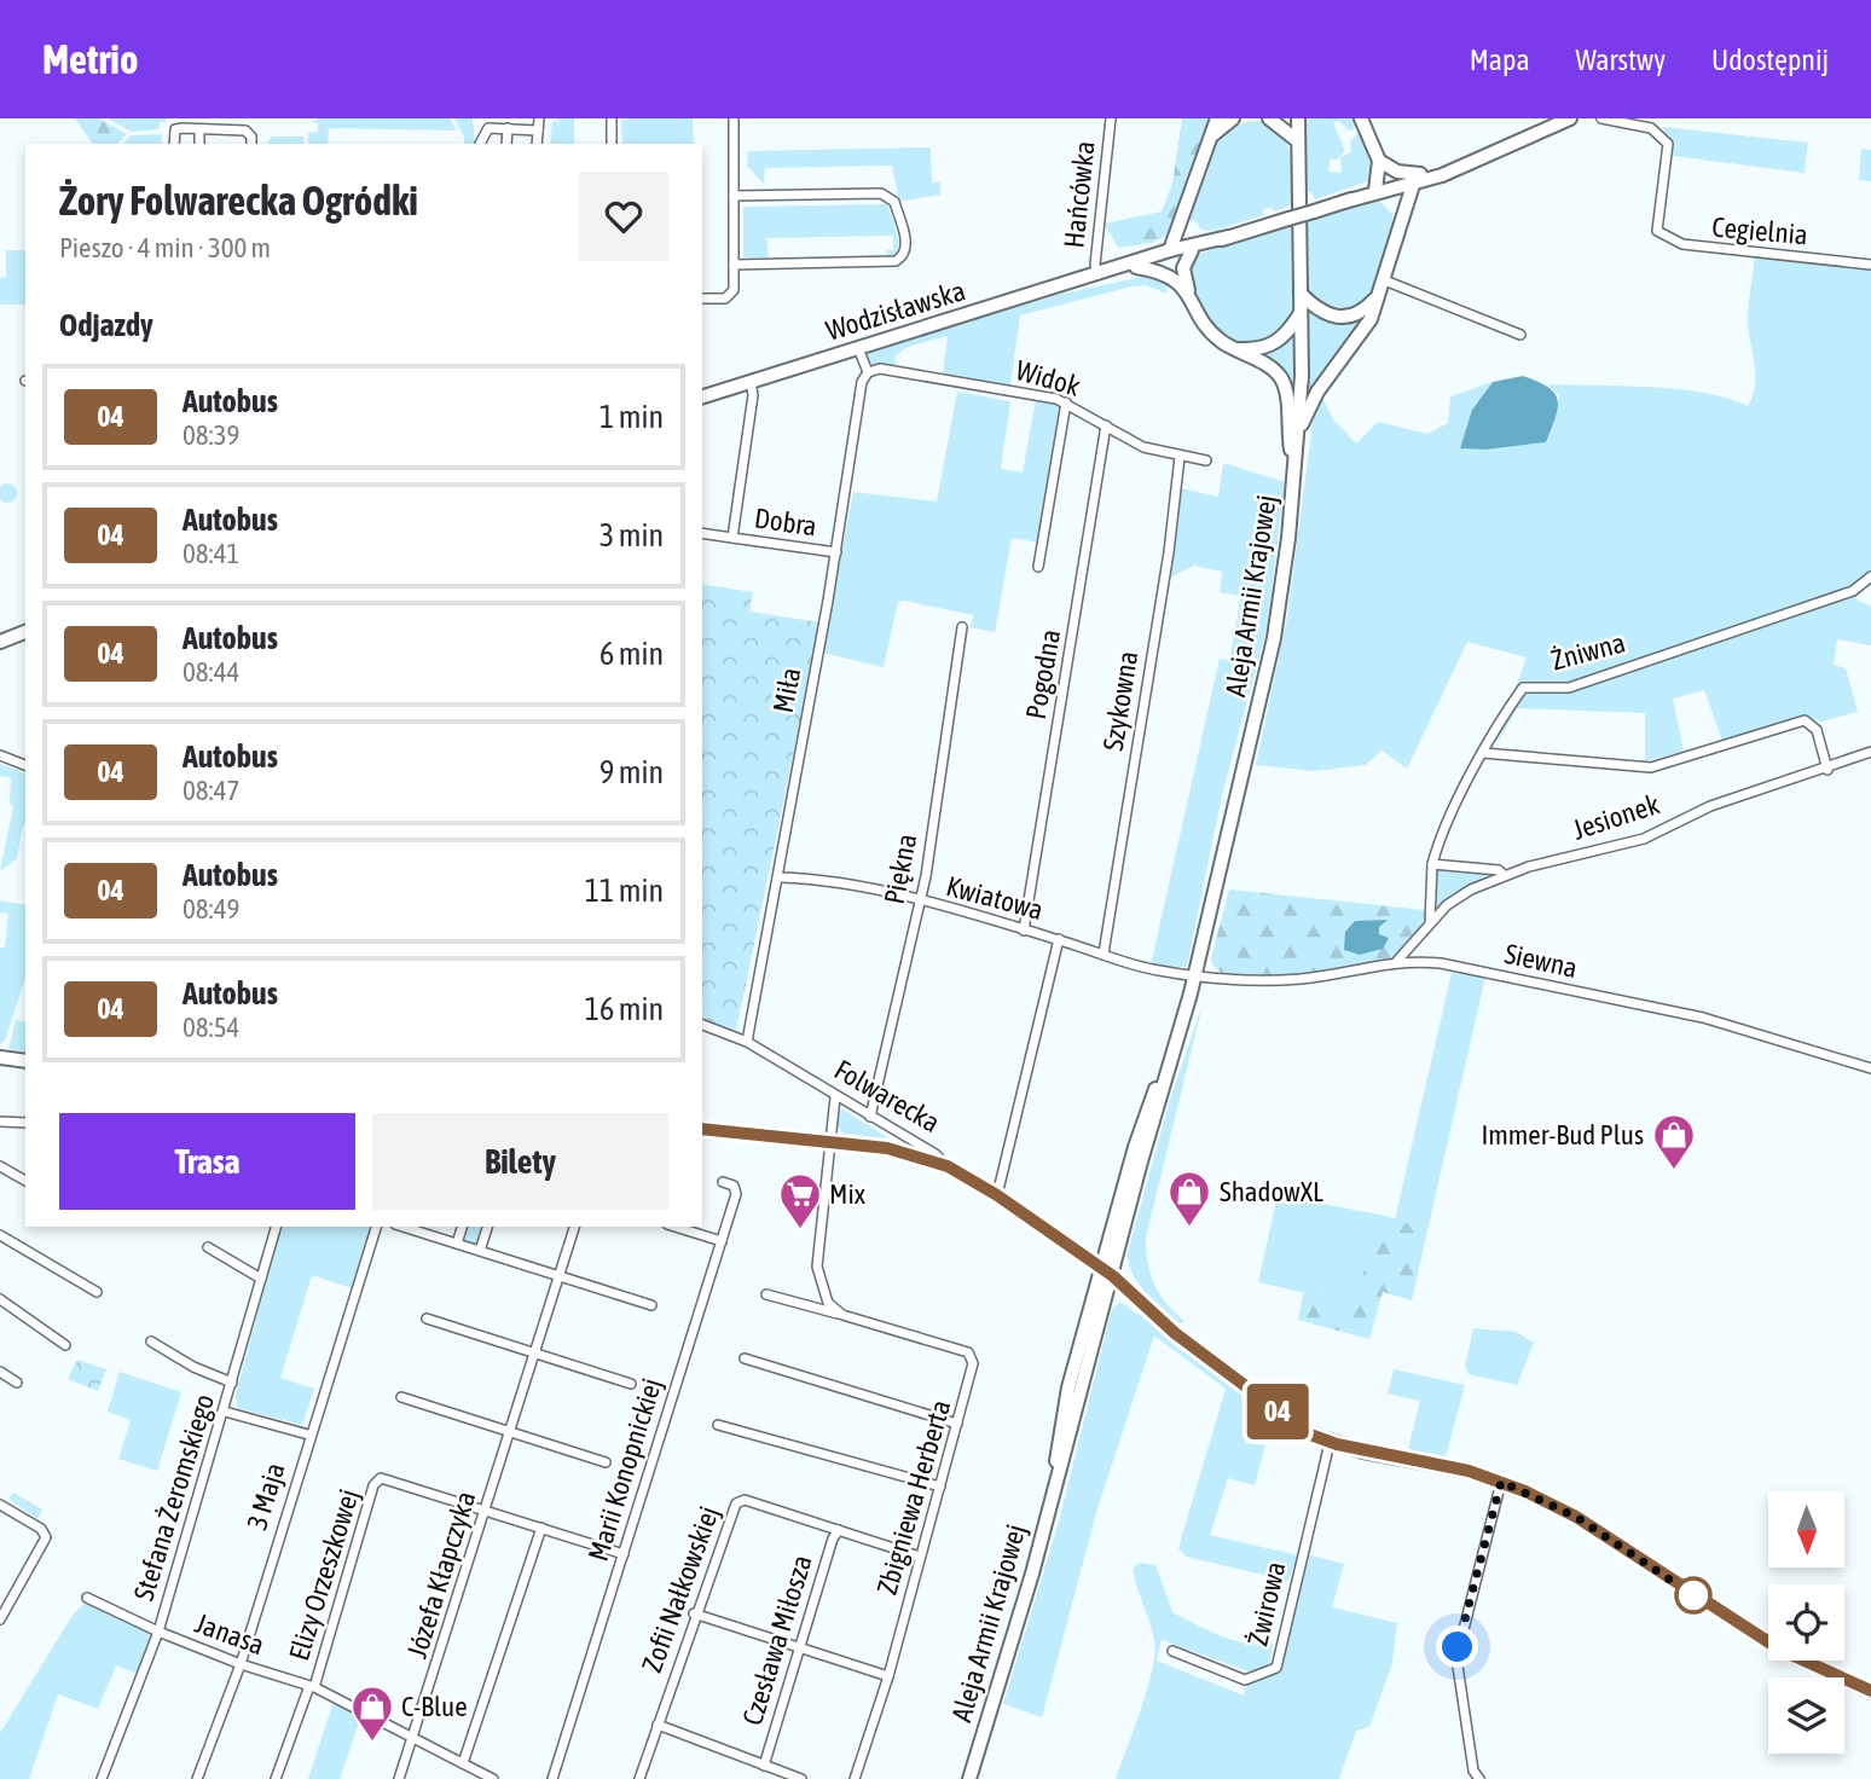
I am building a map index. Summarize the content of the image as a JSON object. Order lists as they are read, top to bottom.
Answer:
{
  "streets": {
    "main road": ["Wodzisławska", "Aleja Armii Krajowej", "Folwarecka"],
    "street": [
      "Hańcówka",
      "Cegielnia",
      "Widok",
      "Dobra",
      "Żniwna",
      "Pogodna",
      "Miła",
      "Szykowna",
      "Jesionek",
      "Piękna",
      "Kwiatowa",
      "Siewna",
      "Marii Konopnickiej",
      "3 Maja",
      "Stefana Żeromskiego",
      "Zbigniewa Herberta",
      "Elizy Orzeszkowej",
      "Józefa Kłapczyka",
      "Zofii Nałkowskiej",
      "Żwirowa",
      "Janasa",
      "Czesława Miłosza"
    ]
  },
  "crossings": [
    ["Hańcówka", "Wodzisławska"],
    ["Wodzisławska", "Dobra"],
    ["Widok", "Pogodna"],
    ["Widok", "Miła"],
    ["Widok", "Szykowna"],
    ["Dobra", "Miła"],
    ["Aleja Armii Krajowej", "Kwiatowa"],
    ["Aleja Armii Krajowej", "Siewna"],
    ["Aleja Armii Krajowej", "Folwarecka"],
    ["Żniwna", "Jesionek"],
    ["Pogodna", "Kwiatowa"],
    ["Miła", "Kwiatowa"],
    ["Miła", "Folwarecka"],
    ["Szykowna", "Kwiatowa"],
    ["Jesionek", "Siewna"],
    ["Piękna", "Kwiatowa"],
    ["Piękna", "Folwarecka"],
    ["Kwiatowa", "Siewna"],
    ["Folwarecka", "Żwirowa"],
    ["Marii Konopnickiej", "Elizy Orzeszkowej"],
    ["3 Maja", "Janasa"],
    ["Stefana Żeromskiego", "Janasa"],
    ["Zbigniewa Herberta", "Zofii Nałkowskiej"],
    ["Elizy Orzeszkowej", "Józefa Kłapczyka"],
    ["Elizy Orzeszkowej", "Janasa"],
    ["Józefa Kłapczyka", "Janasa"],
    ["Zofii Nałkowskiej", "Czesława Miłosza"]
  ],
  "places": {
    "shop": ["Immer-Bud Plus", "ShadowXL", "C-Blue"],
    "supermarket": ["Mix"]
  },
  "lines": ["bus line 04"],
  "north": "bottom",
  "page": {
    "header": "Metrio",
    "nav": ["Mapa", "Warstwy", "Udostępnij"],
    "on_map": "04",
    "heading": [
      ["Żory Folwarecka Ogródki", "Pieszo · 4 min · 300 m"],
      "Odjazdy"
    ],
    "list": [
      {
        "mark": "04",
        "name": "Autobus",
        "note": "08:39",
        "value": "1 min"
      },
      {
        "mark": "04",
        "name": "Autobus",
        "note": "08:41",
        "value": "3 min"
      },
      {
        "mark": "04",
        "name": "Autobus",
        "note": "08:44",
        "value": "6 min"
      },
      {
        "mark": "04",
        "name": "Autobus",
        "note": "08:47",
        "value": "9 min"
      },
      {
        "mark": "04",
        "name": "Autobus",
        "note": "08:49",
        "value": "11 min"
      },
      {
        "mark": "04",
        "name": "Autobus",
        "note": "08:54",
        "value": "16 min"
      }
    ],
    "buttons": ["Trasa", "Bilety"]
  }
}
